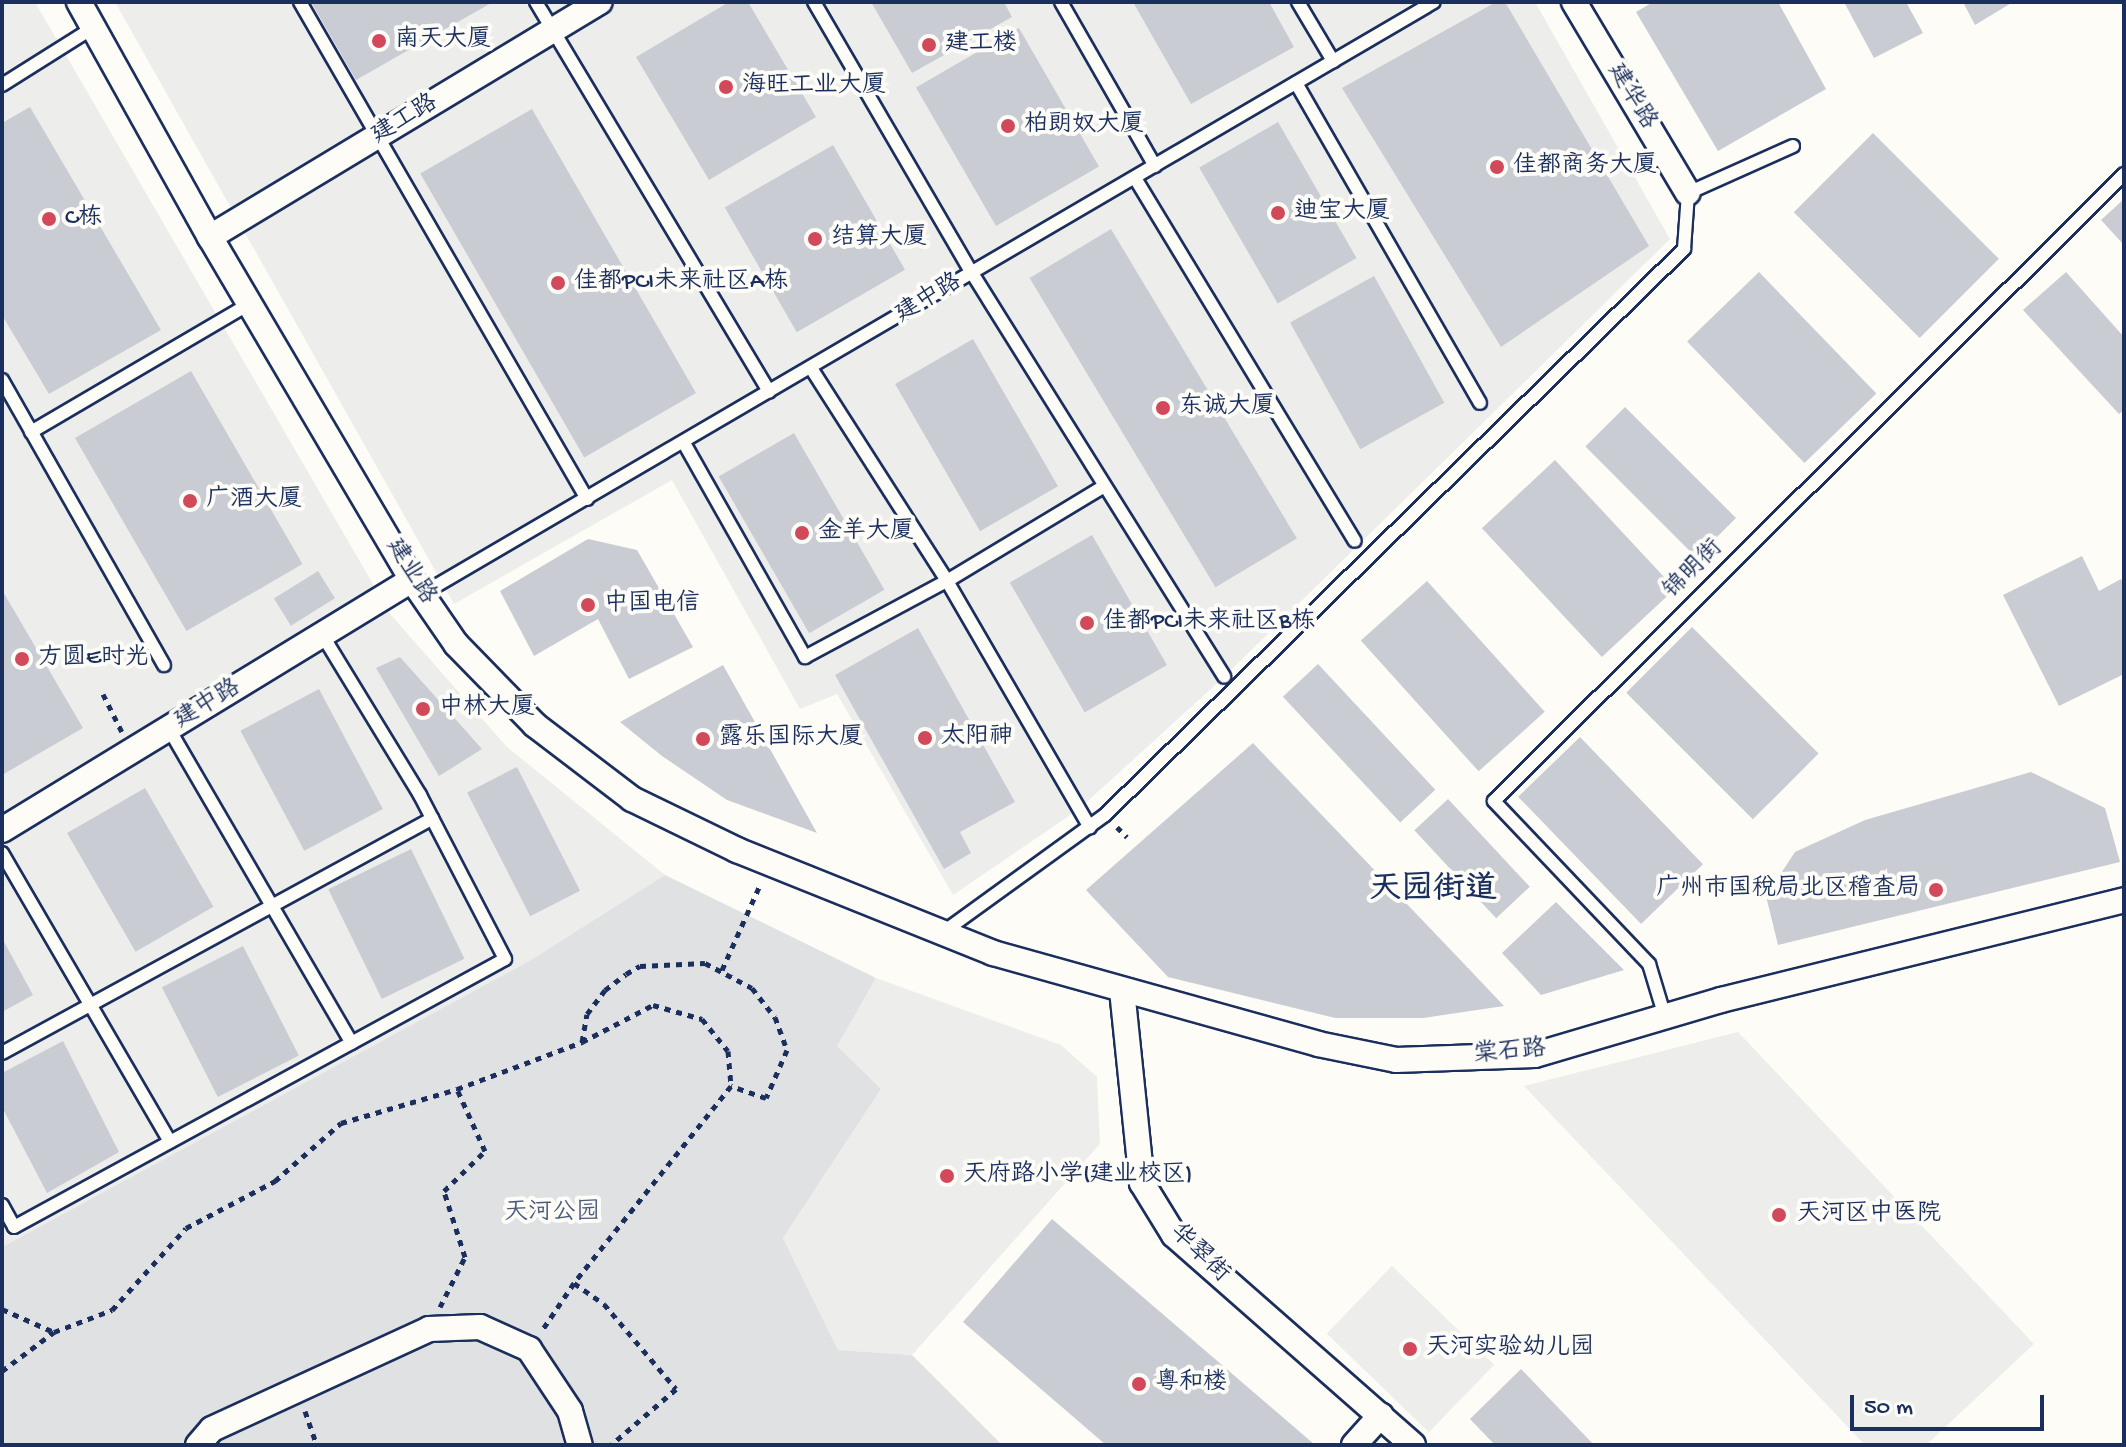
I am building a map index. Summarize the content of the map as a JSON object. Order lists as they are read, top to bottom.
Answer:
{
  "streets": {
    "street": [
      "建华路",
      "建工路",
      "建中路",
      "建业路",
      "棠石路",
      "华翠街"
    ],
    "lane": ["锦明街"]
  },
  "crossings": [
    ["建工路", "建业路"],
    ["建中路", "建业路"],
    ["锦明街", "棠石路"],
    ["建业路", "棠石路"],
    ["棠石路", "华翠街"]
  ],
  "districts": ["天园街道"],
  "parks": ["天河公园"],
  "places": [
    "南天大厦",
    "建工楼",
    "海旺工业大厦",
    "柏朗奴大厦",
    "佳都商务大厦",
    "迪宝大厦",
    "C栋",
    "结算大厦",
    "佳都PCI未来社区A栋",
    "东诚大厦",
    "广酒大厦",
    "金羊大厦",
    "中国电信",
    "佳都PCI未来社区B栋",
    "方圆E时光",
    "中林大厦",
    "太阳神",
    "露乐国际大厦",
    "广州市国税局北区稽查局",
    "天府路小学(建业校区)",
    "天河区中医院",
    "天河实验幼儿园",
    "粤和楼"
  ],
  "scale_bar": "50 m"
}
